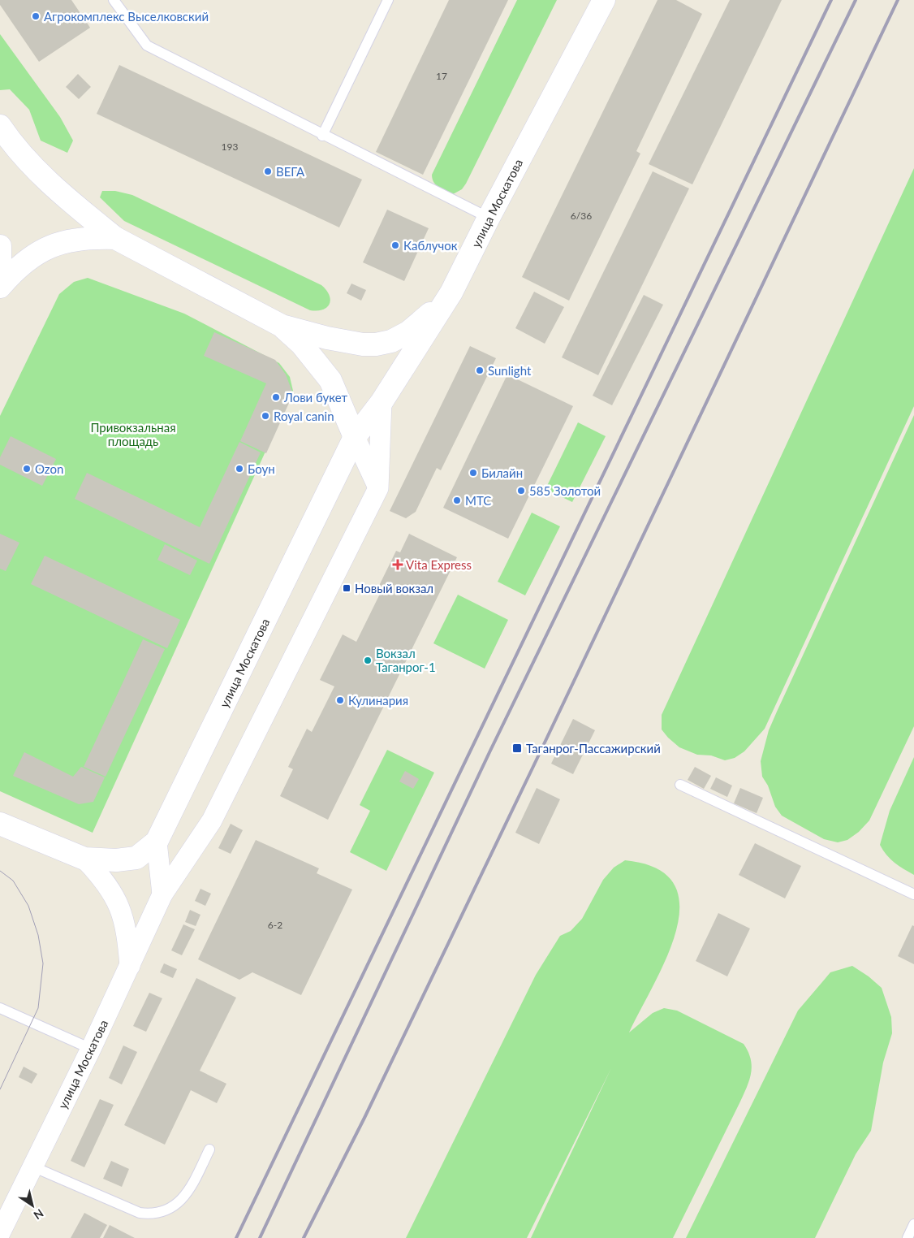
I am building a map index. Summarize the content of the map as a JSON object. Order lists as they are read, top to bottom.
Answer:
{
  "streets": {
    "main road": ["улица Москатова"]
  },
  "parks": ["Привокзальная площадь"],
  "places": {
    "other": [
      "Агрокомплекс Выселковский",
      "ВЕГА",
      "Каблучок",
      "Sunlight",
      "Лови букет",
      "Royal canin",
      "Ozon",
      "Боун",
      "Билайн",
      "585 Золотой",
      "МТС",
      "Вокзал Таганрог-1",
      "Кулинария"
    ],
    "health": ["Vita Express"],
    "transit": ["Новый вокзал", "Таганрог-Пассажирский"]
  },
  "house_numbers": [
    "17",
    "193",
    "6/36",
    "6-2"
  ],
  "north": "bottom right"
}
